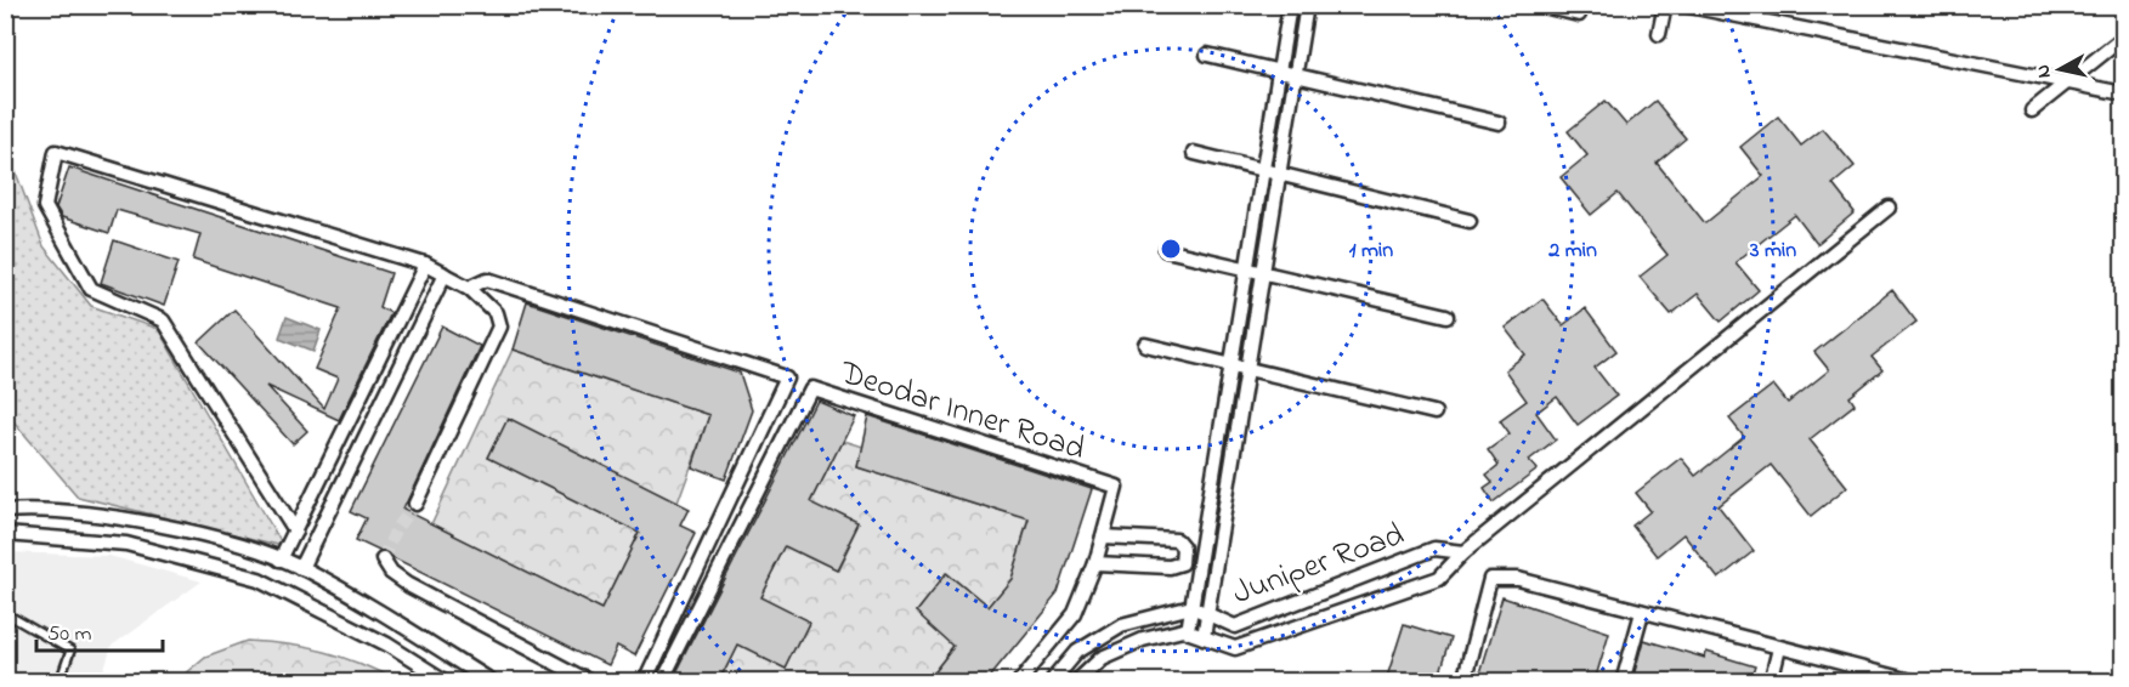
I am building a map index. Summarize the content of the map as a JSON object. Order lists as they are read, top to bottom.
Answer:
{
  "streets": {
    "street": ["Deodar Inner Road", "Juniper Road"]
  },
  "scale_bar": "50 m",
  "north": "left",
  "rings": ["1 min", "2 min", "3 min"]
}
